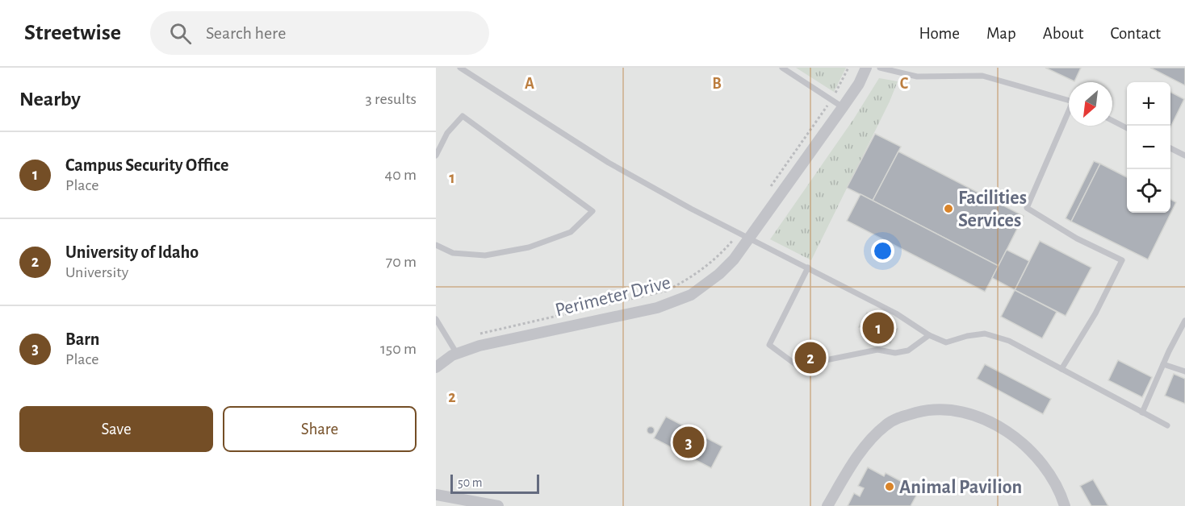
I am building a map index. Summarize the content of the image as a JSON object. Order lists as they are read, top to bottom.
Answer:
{
  "streets": {
    "street": ["Perimeter Drive"]
  },
  "places": ["Facilities Services", "Animal Pavilion"],
  "scale_bar": "50 m",
  "north": "bottom left",
  "page": {
    "header": "Streetwise",
    "search": "Search here",
    "nav": [
      "Home",
      "Map",
      "About",
      "Contact"
    ],
    "heading": ["Nearby", "3 results"],
    "map_buttons": ["+", "−"],
    "list": [
      {
        "mark": "1",
        "name": "Campus Security Office",
        "note": "Place",
        "value": "40 m"
      },
      {
        "mark": "2",
        "name": "University of Idaho",
        "note": "University",
        "value": "70 m"
      },
      {
        "mark": "3",
        "name": "Barn",
        "note": "Place",
        "value": "150 m"
      }
    ],
    "pins": ["1", "2", "3"],
    "buttons": ["Save", "Share"],
    "scale": "50 m"
  },
  "grid": {
    "columns": ["A", "B", "C"],
    "rows": ["1", "2"]
  }
}
